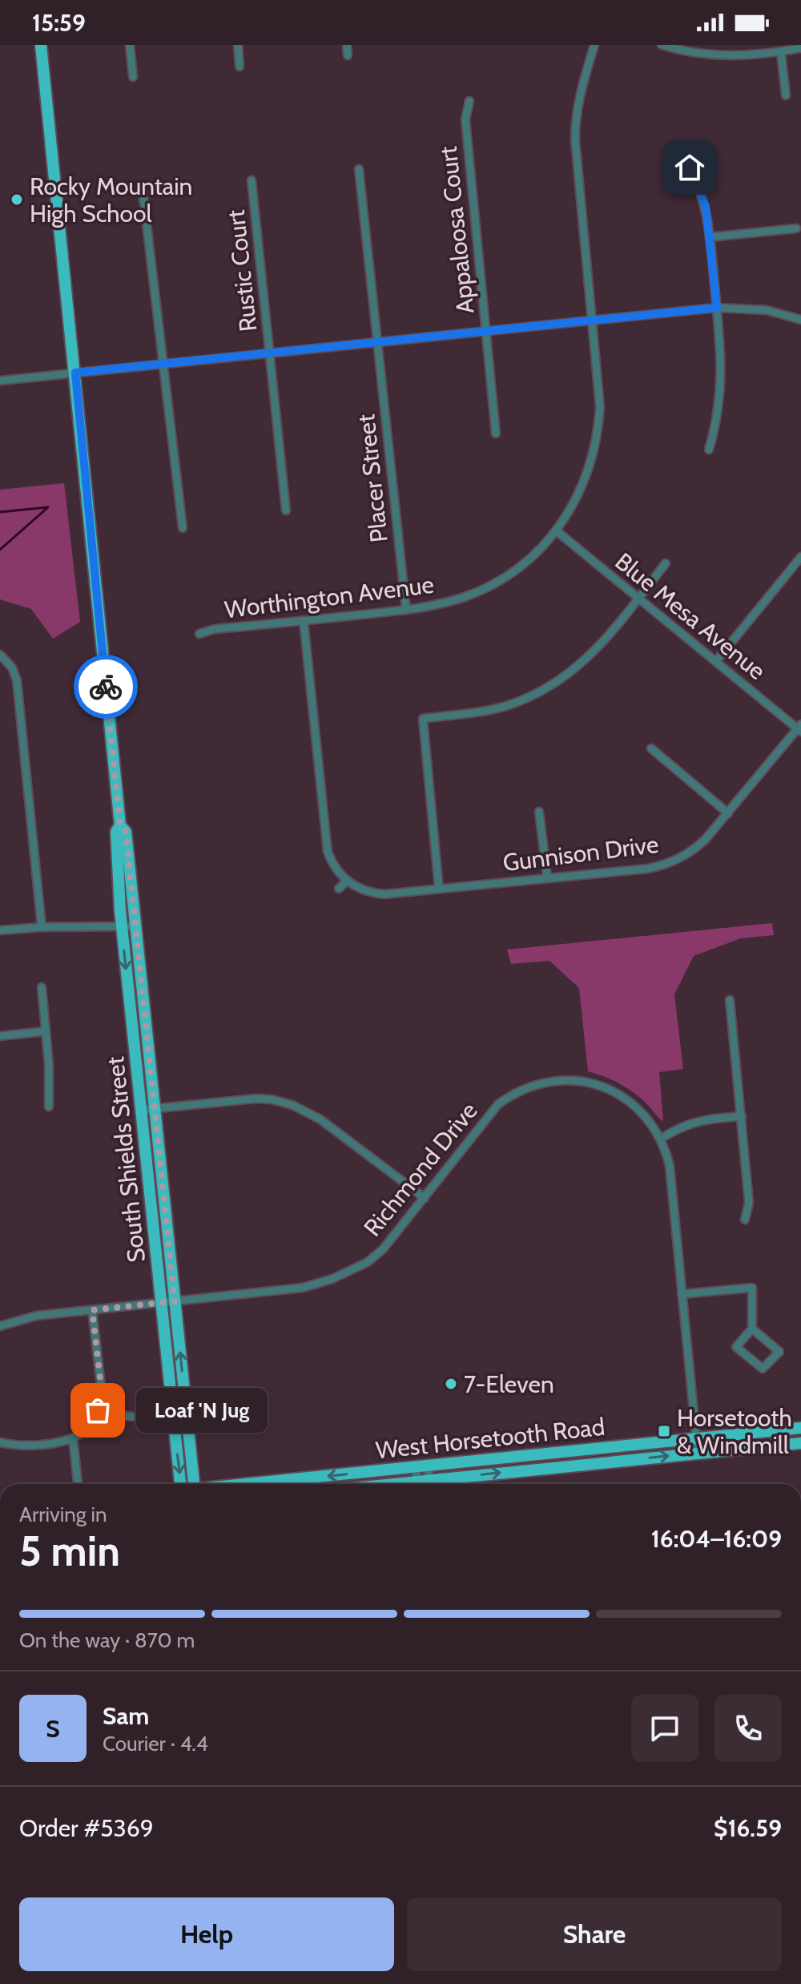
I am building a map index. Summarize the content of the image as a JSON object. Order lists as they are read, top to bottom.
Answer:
{
  "streets": {
    "main road": ["South Shields Street", "West Horsetooth Road"],
    "street": [
      "Appaloosa Court",
      "Rustic Court",
      "Placer Street",
      "Worthington Avenue",
      "Blue Mesa Avenue",
      "Gunnison Drive",
      "Richmond Drive"
    ]
  },
  "crossings": [
    ["Placer Street", "Worthington Avenue"],
    ["Worthington Avenue", "Blue Mesa Avenue"],
    ["Blue Mesa Avenue", "Gunnison Drive"],
    ["South Shields Street", "Richmond Drive"],
    ["Richmond Drive", "West Horsetooth Road"]
  ],
  "places": {
    "other": ["Rocky Mountain High School", "7-Eleven", "Loaf 'N Jug"],
    "transit": ["Horsetooth & Windmill"]
  },
  "page": {
    "status": "15:59",
    "bubble": "Loaf 'N Jug",
    "heading": ["5 min", "Arriving in", "16:04–16:09"],
    "panel": [
      "Sam",
      "Courier · 4.4",
      "Order #5369",
      "$16.59"
    ],
    "bar": "On the way · 870 m",
    "round": "S",
    "buttons": ["Help", "Share"]
  }
}
